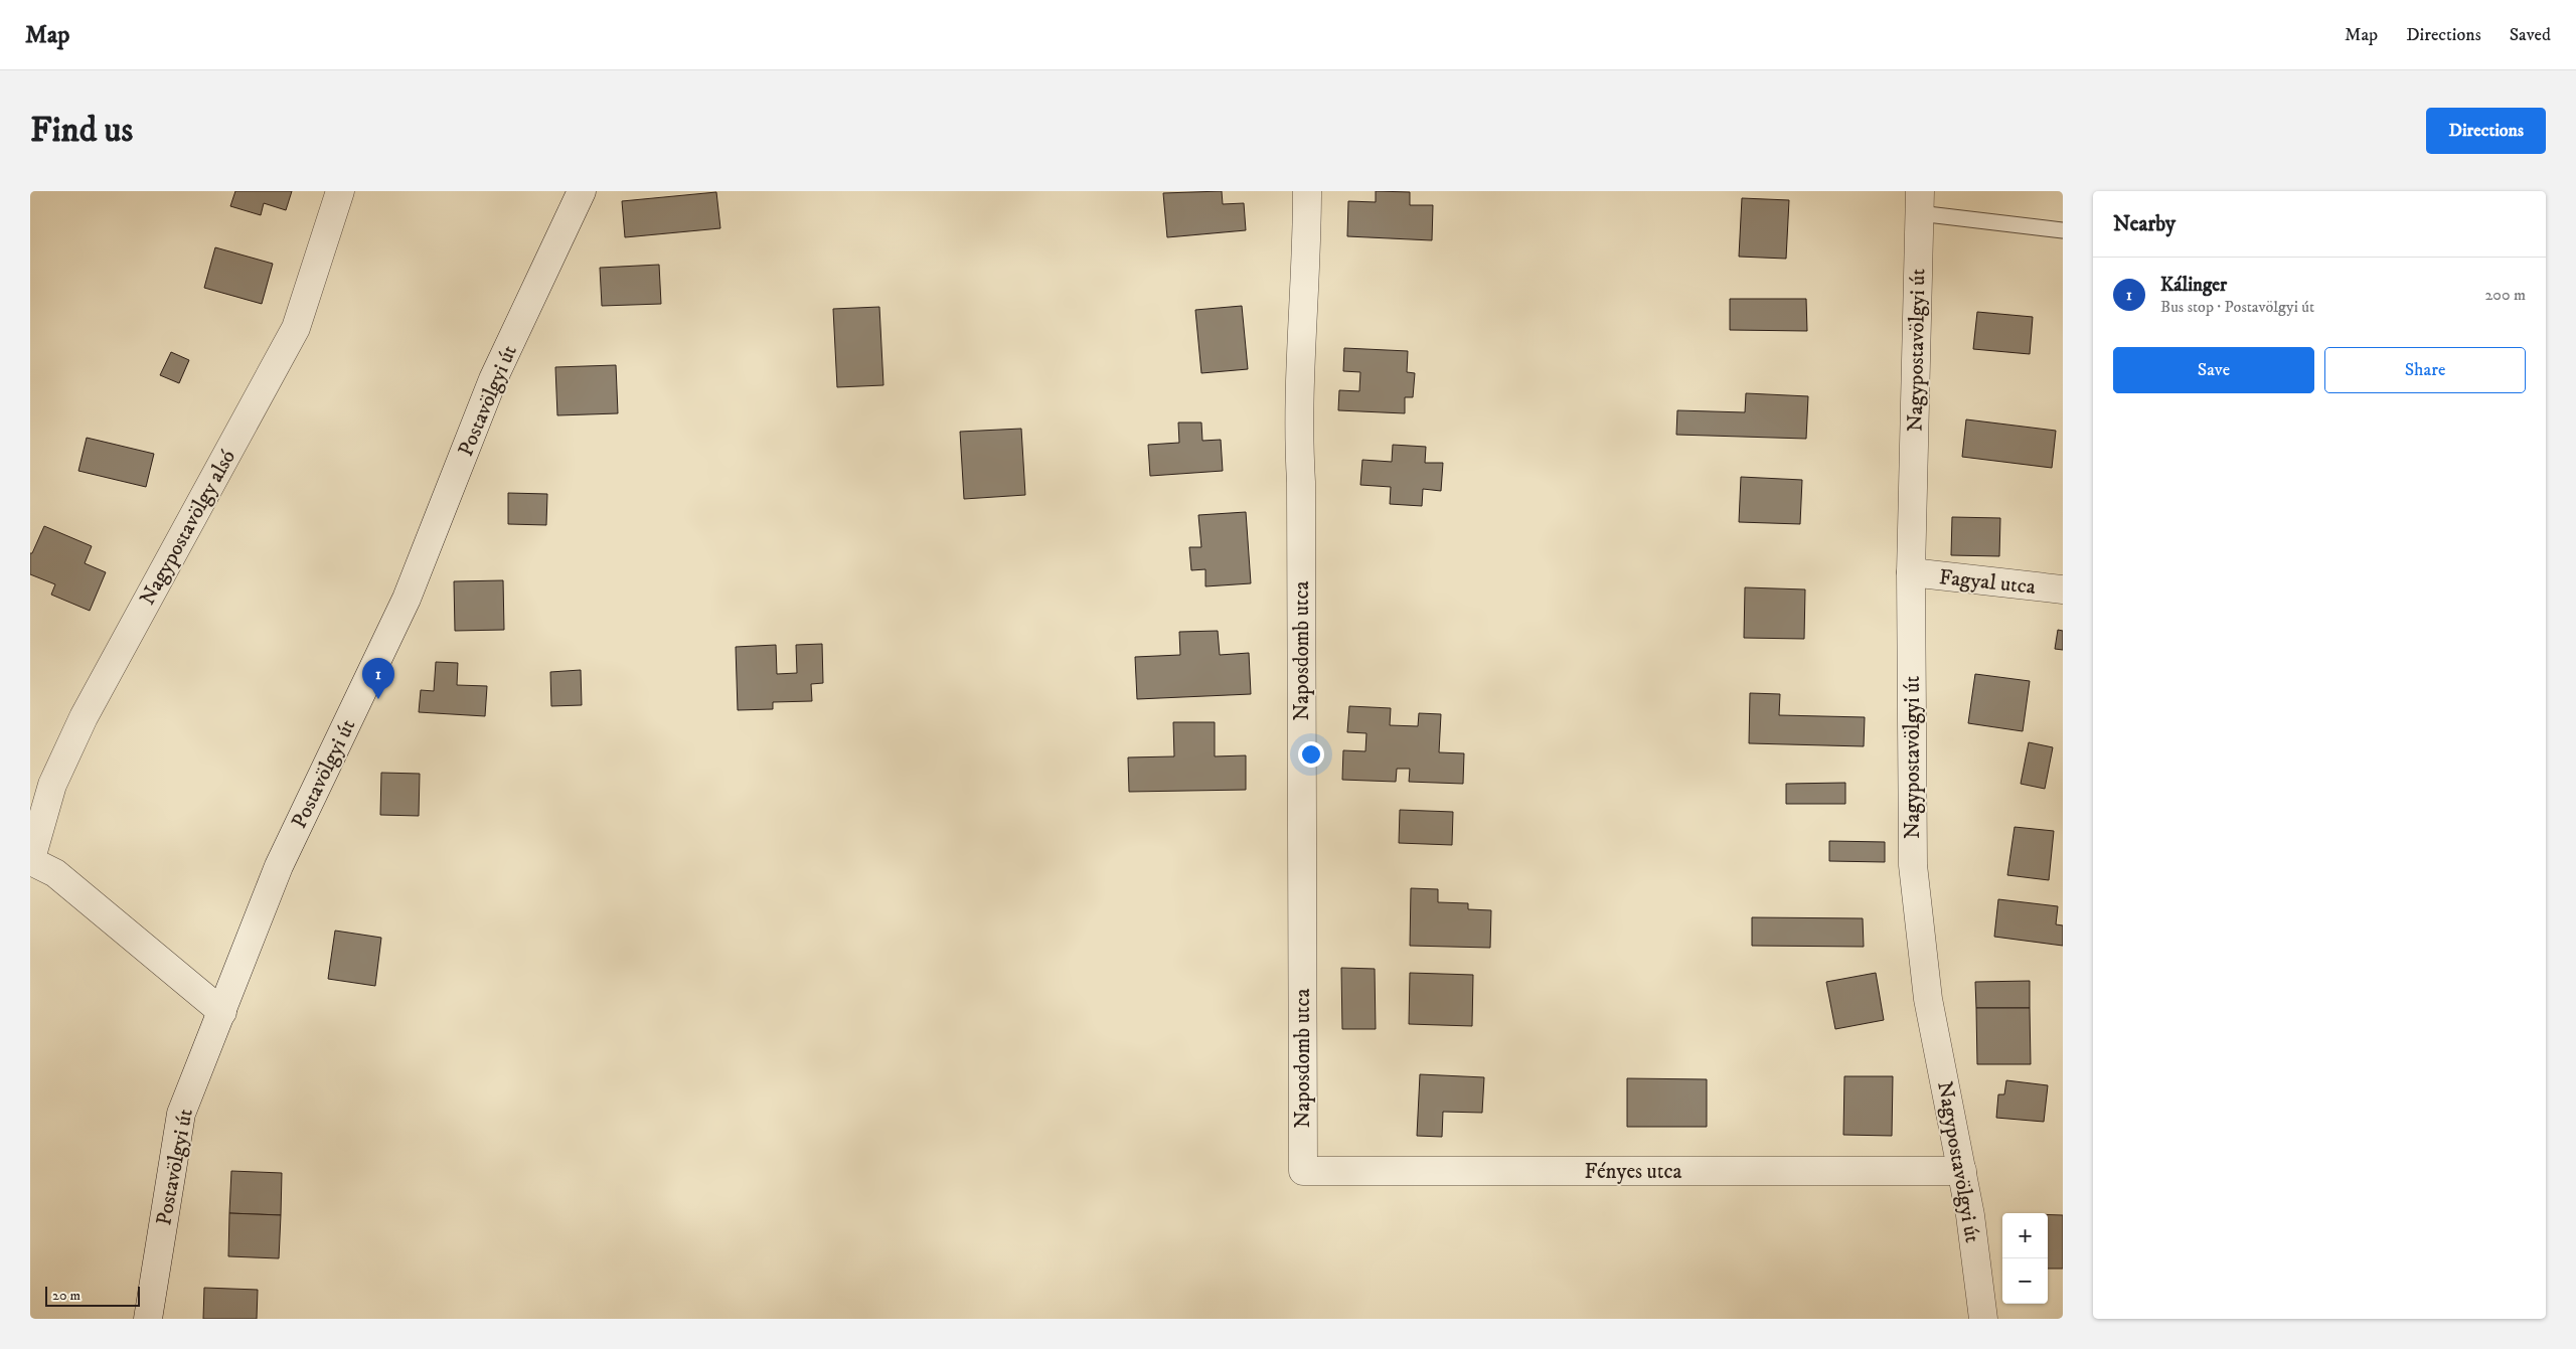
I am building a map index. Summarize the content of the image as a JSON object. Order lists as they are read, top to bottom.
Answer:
{
  "streets": {
    "street": [
      "Nagypostavölgyi út",
      "Postavölgyi út",
      "Nagypostavölgy alsó",
      "Fagyal utca",
      "Naposdomb utca",
      "Fényes utca"
    ]
  },
  "crossings": [
    ["Nagypostavölgyi út", "Fagyal utca"],
    ["Nagypostavölgyi út", "Fényes utca"],
    ["Naposdomb utca", "Fényes utca"]
  ],
  "scale_bar": "20 m",
  "page": {
    "header": "Map",
    "nav": ["Map", "Directions", "Saved"],
    "buttons": [
      "Directions",
      ["Save", "Share"]
    ],
    "title": "Find us",
    "heading": "Nearby",
    "list": [
      {
        "mark": "1",
        "name": "Kálinger",
        "note": "Bus stop · Postavölgyi út",
        "value": "200 m"
      }
    ],
    "pins": "1",
    "map_buttons": ["+", "−"],
    "scale": "20 m"
  }
}
